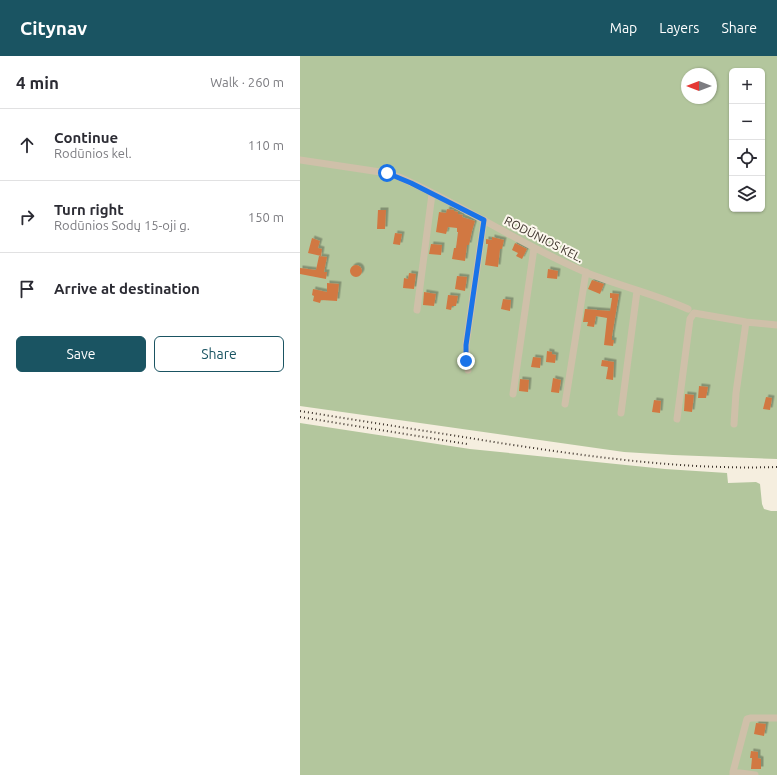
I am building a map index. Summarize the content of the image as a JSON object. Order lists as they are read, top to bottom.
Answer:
{
  "streets": {
    "street": ["RODŪNIOS KEL."]
  },
  "north": "left",
  "page": {
    "header": "Citynav",
    "nav": ["Map", "Layers", "Share"],
    "heading": ["4 min", "Walk · 260 m"],
    "map_buttons": ["+", "−"],
    "list": [
      ["Continue", "Rodūnios kel.", "110 m"],
      ["Turn right", "Rodūnios Sodų 15-oji g.", "150 m"],
      "Arrive at destination"
    ],
    "buttons": ["Save", "Share"]
  }
}
